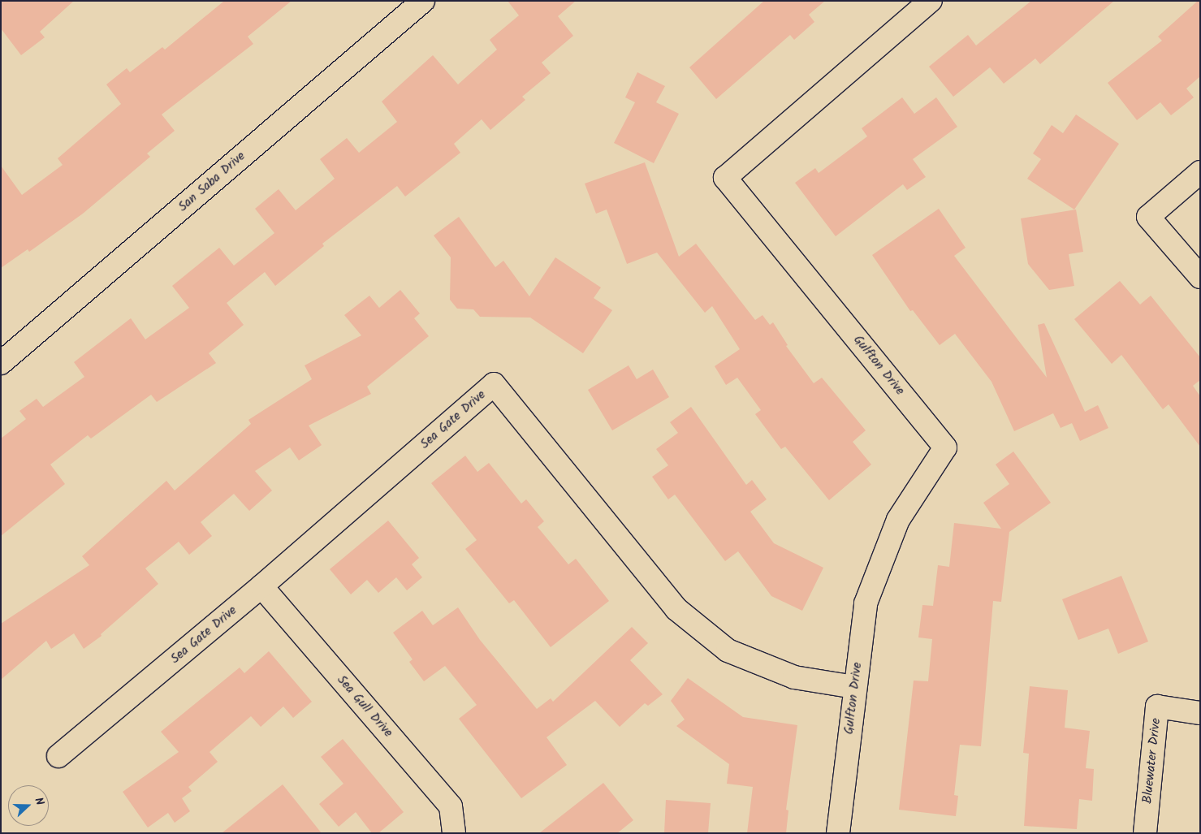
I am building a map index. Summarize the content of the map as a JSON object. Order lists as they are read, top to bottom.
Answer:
{
  "streets": {
    "street": [
      "San Saba Drive",
      "Gulfton Drive",
      "Sea Gate Drive",
      "Sea Gull Drive",
      "Bluewater Drive"
    ]
  },
  "crossings": [
    ["Gulfton Drive", "Sea Gate Drive"],
    ["Sea Gate Drive", "Sea Gull Drive"]
  ],
  "north": "right"
}
